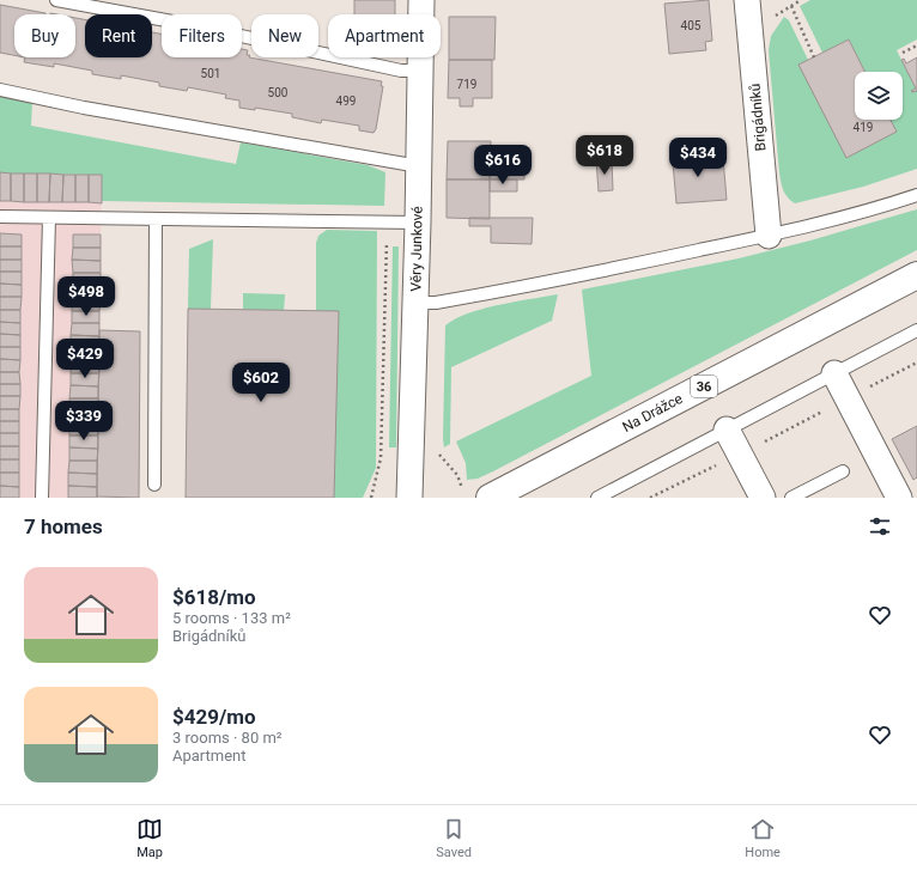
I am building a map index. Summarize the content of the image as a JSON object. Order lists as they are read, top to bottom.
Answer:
{
  "streets": {
    "main road": ["36", "Na Drážce"],
    "street": ["Brigádníků", "Věry Junkové"]
  },
  "house_numbers": [
    "405",
    "501",
    "719",
    "500",
    "499",
    "419"
  ],
  "page": {
    "chip": [
      "Buy",
      "Rent",
      "Filters",
      "New",
      "Apartment"
    ],
    "price": [
      "$618",
      "$434",
      "$616",
      "$498",
      "$429",
      "$602",
      "$339"
    ],
    "heading": "7 homes",
    "list": [
      {
        "name": "$618/mo",
        "note": "5 rooms · 133 m² · Brigádníků"
      },
      {
        "name": "$429/mo",
        "note": "3 rooms · 80 m² · Apartment"
      }
    ],
    "tabs": ["Map", "Saved", "Home"]
  }
}
